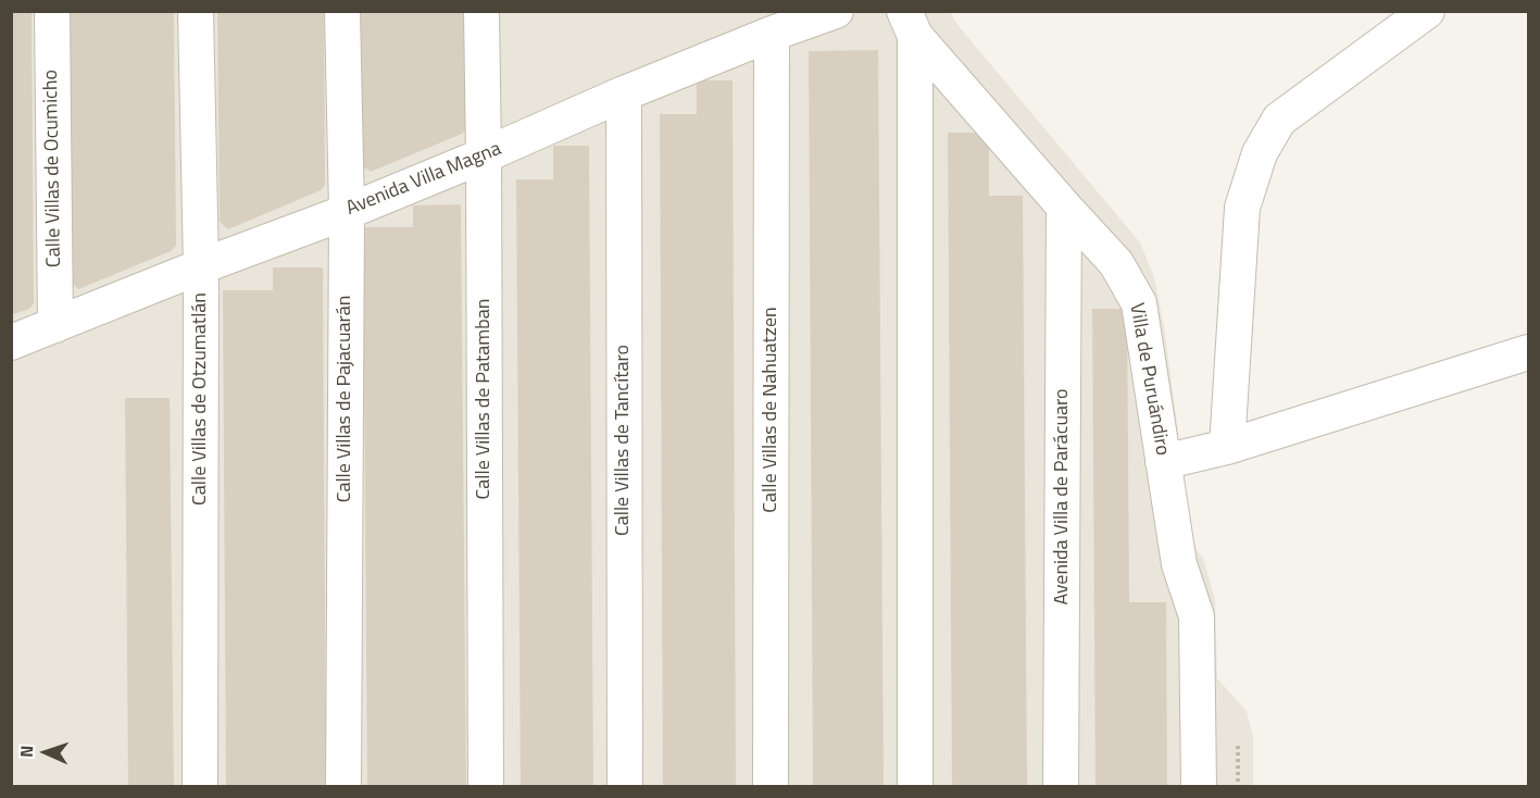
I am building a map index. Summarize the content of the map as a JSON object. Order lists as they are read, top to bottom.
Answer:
{
  "streets": {
    "street": [
      "Calle Villas de Ocumicho",
      "Avenida Villa Magna",
      "Villa de Puruándiro",
      "Calle Villas de Otzumatlán",
      "Calle Villas de Pajacuarán",
      "Calle Villas de Patamban",
      "Calle Villas de Nahuatzen",
      "Calle Villas de Tancítaro",
      "Avenida Villa de Parácuaro"
    ]
  },
  "crossings": [
    ["Calle Villas de Ocumicho", "Avenida Villa Magna"],
    ["Avenida Villa Magna", "Calle Villas de Otzumatlán"],
    ["Avenida Villa Magna", "Calle Villas de Pajacuarán"],
    ["Avenida Villa Magna", "Calle Villas de Patamban"],
    ["Avenida Villa Magna", "Calle Villas de Nahuatzen"],
    ["Avenida Villa Magna", "Calle Villas de Tancítaro"],
    ["Villa de Puruándiro", "Avenida Villa de Parácuaro"]
  ],
  "north": "left"
}
